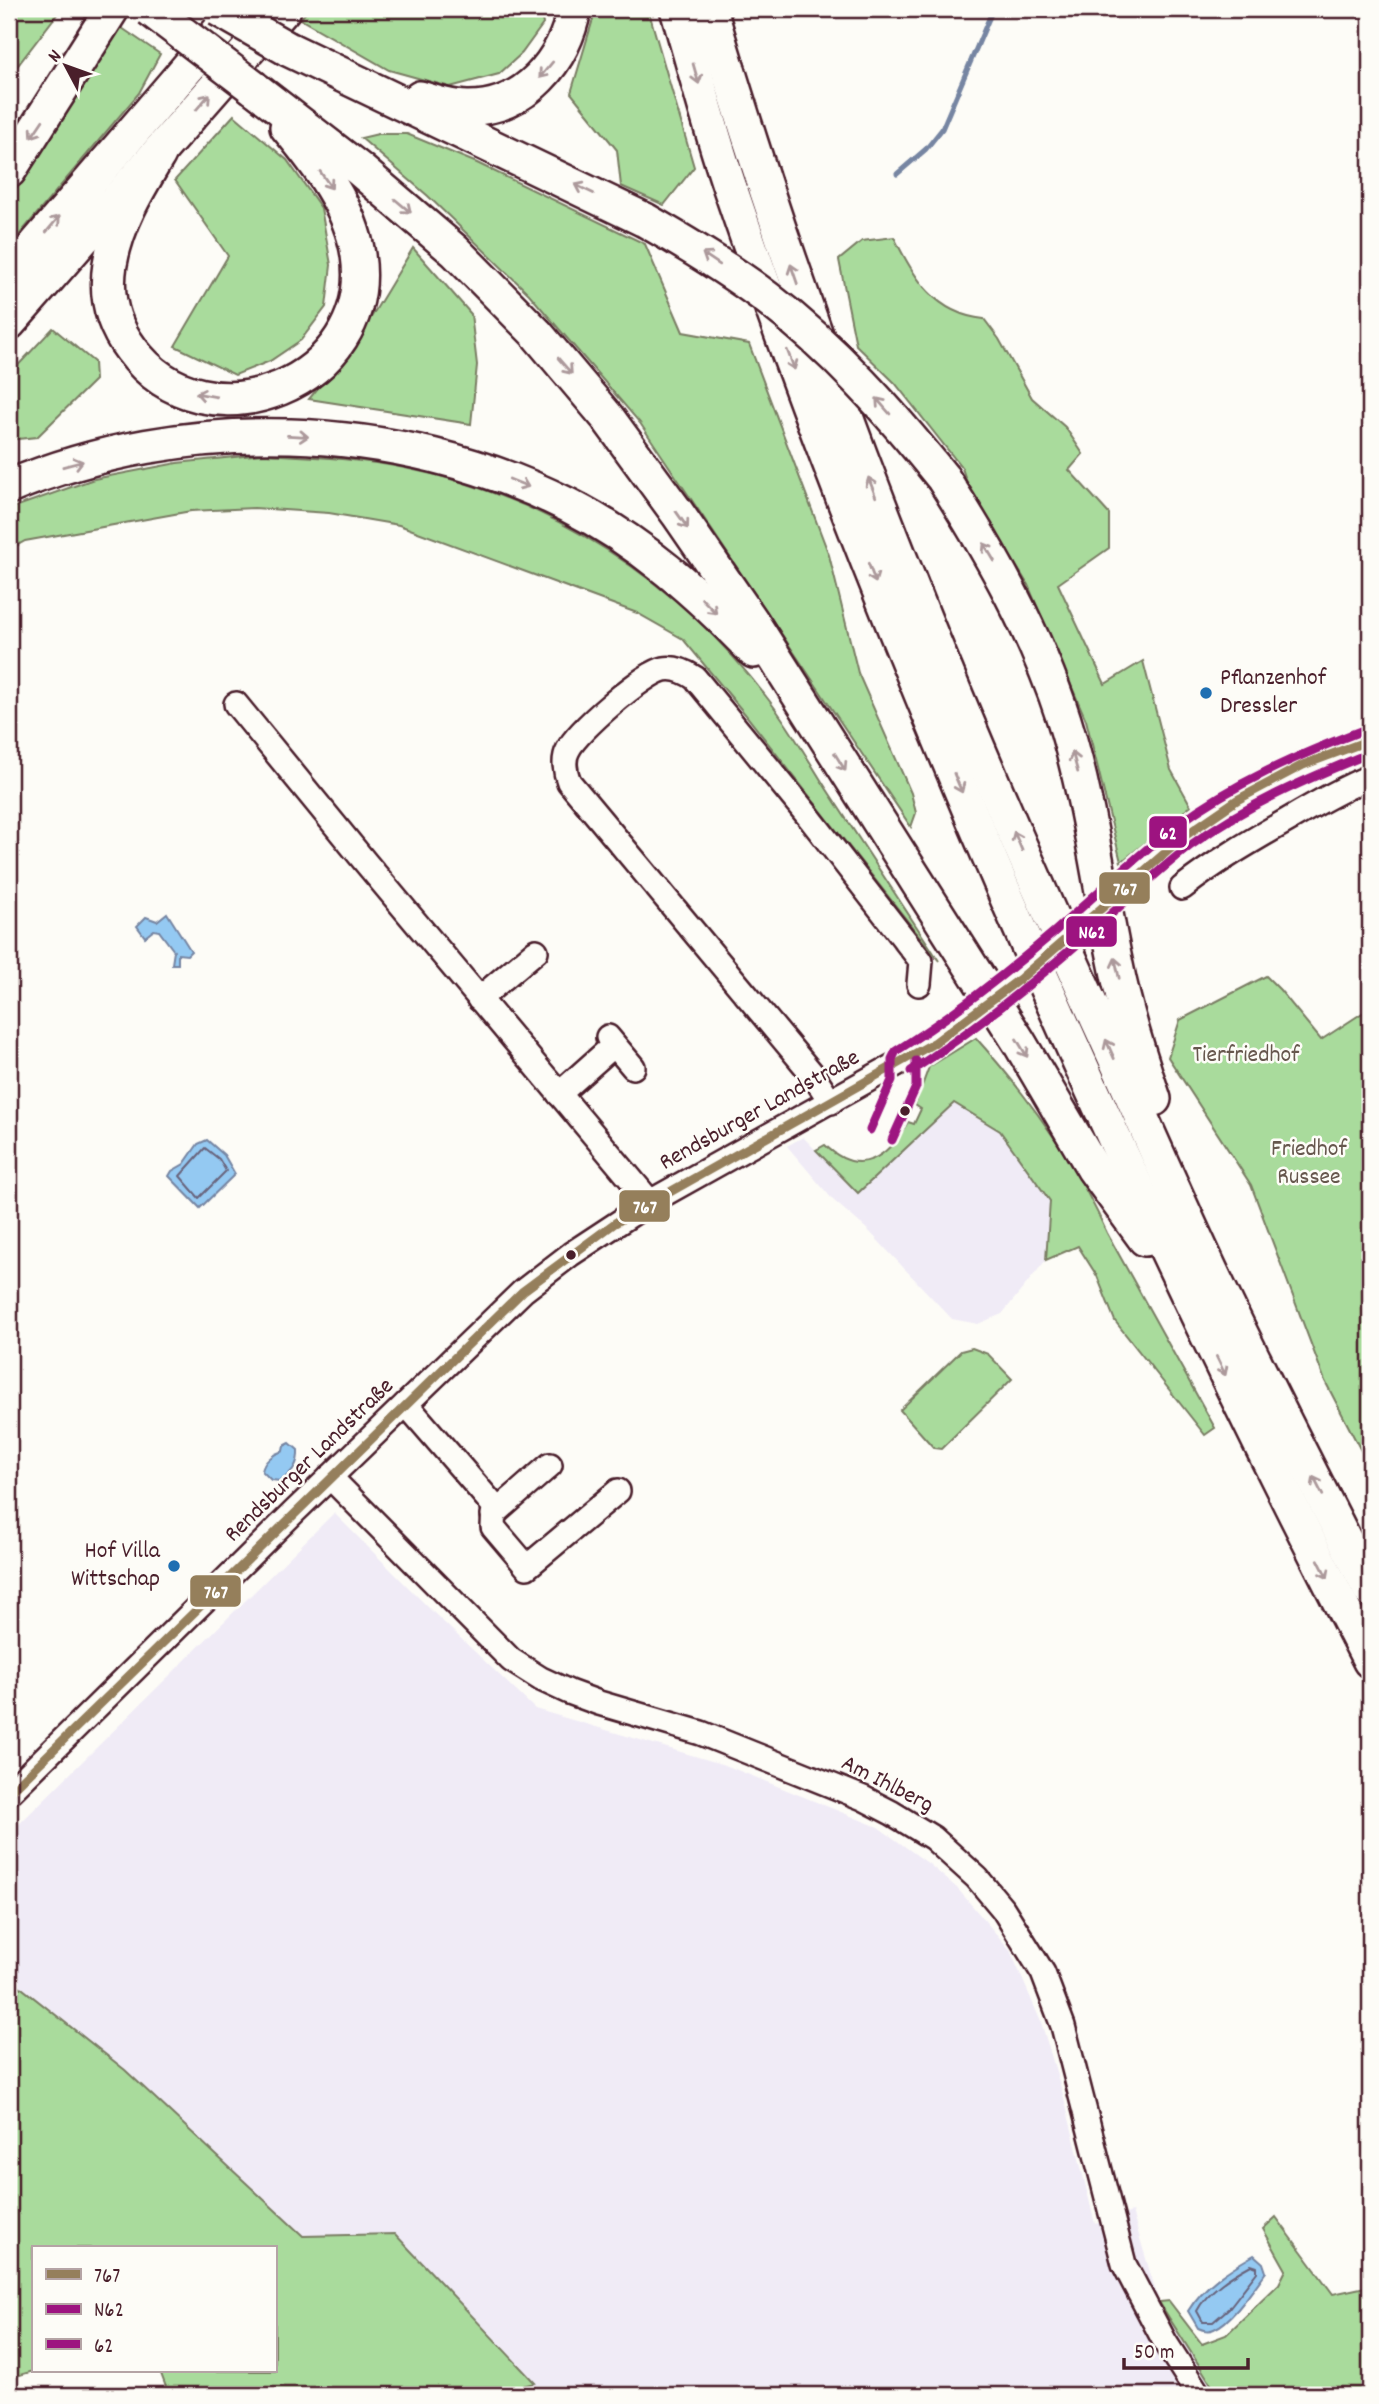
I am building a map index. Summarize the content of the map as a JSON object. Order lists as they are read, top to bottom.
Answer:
{
  "streets": {
    "street": ["Rendsburger Landstraße", "Am Ihlberg"]
  },
  "crossings": [
    ["Rendsburger Landstraße", "Am Ihlberg"]
  ],
  "parks": ["Tierfriedhof", "Friedhof Russee"],
  "places": ["Pflanzenhof Dressler", "Hof Villa Wittschap"],
  "lines": ["transit line 62", "transit line 767", "transit line N62"],
  "legend": ["767", "N62", "62"],
  "scale_bar": "50 m",
  "north": "top left"
}
